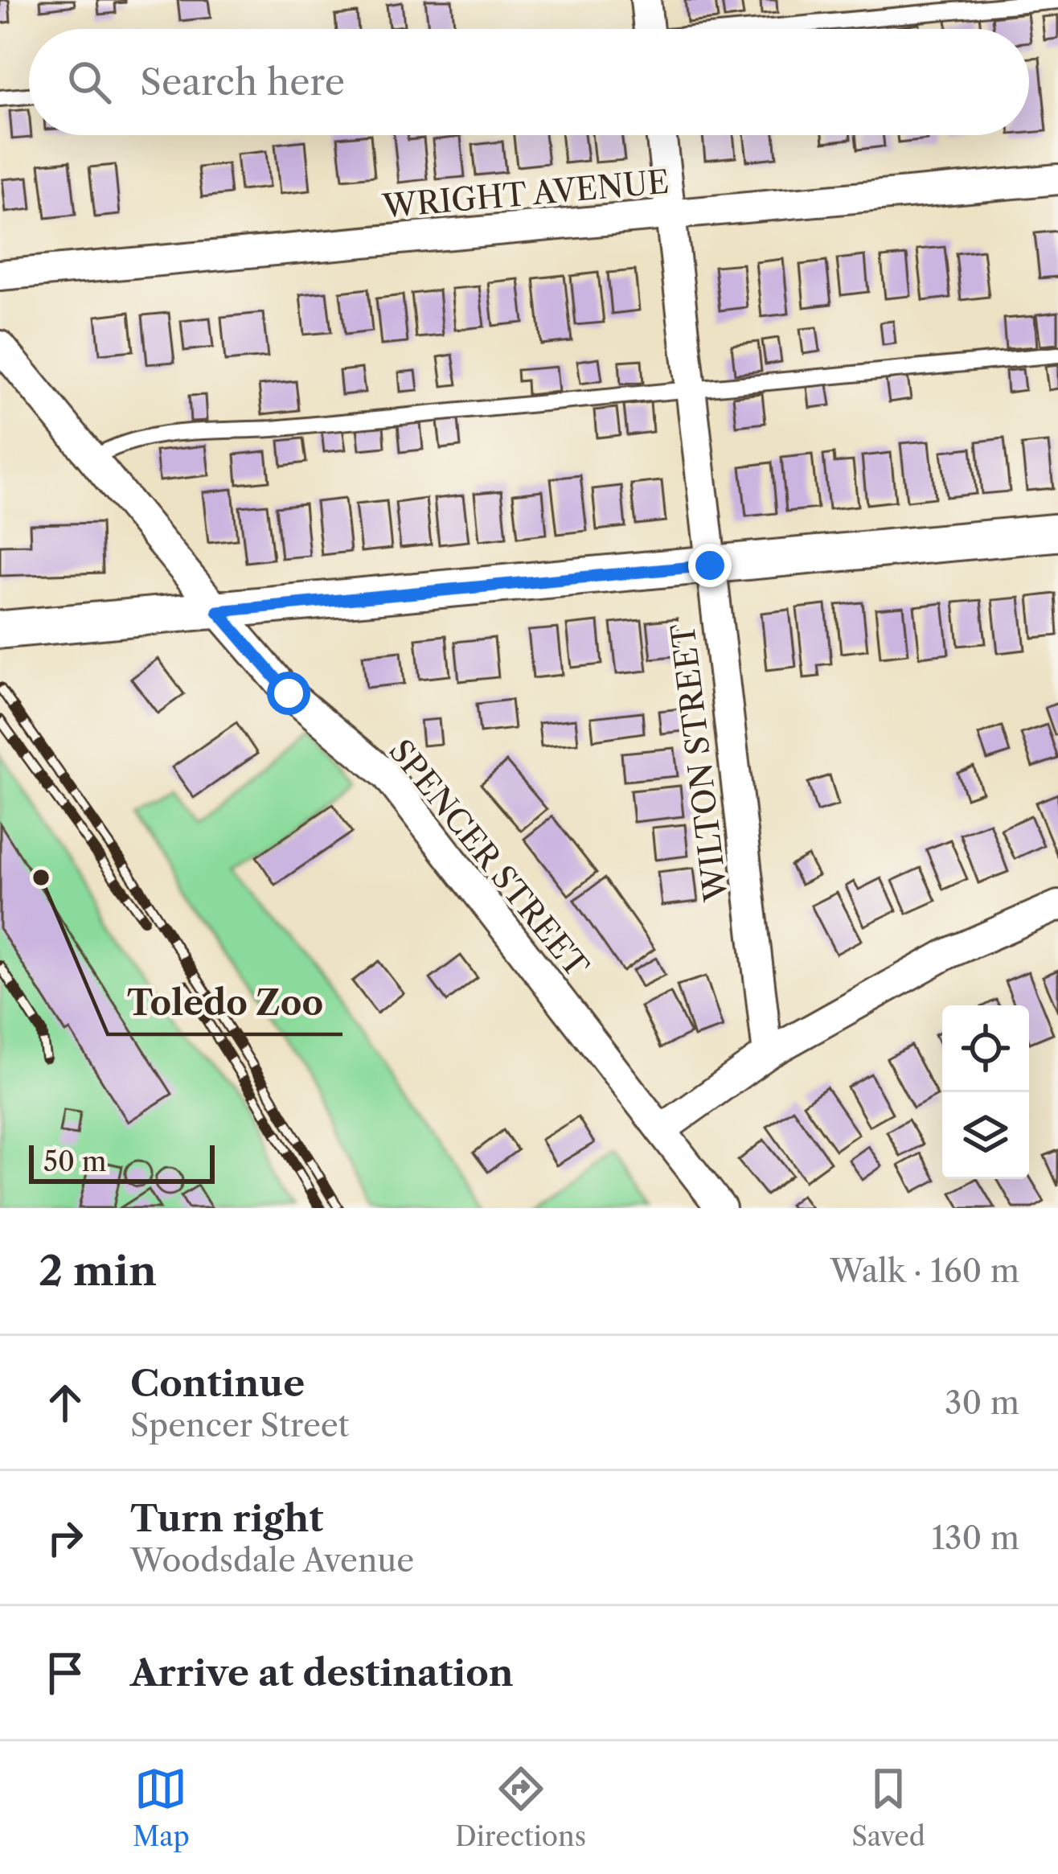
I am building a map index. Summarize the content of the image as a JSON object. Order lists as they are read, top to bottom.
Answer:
{
  "streets": {
    "street": ["WRIGHT AVENUE", "WILTON STREET", "SPENCER STREET"]
  },
  "crossings": [
    ["WRIGHT AVENUE", "WILTON STREET"]
  ],
  "places": ["Toledo Zoo"],
  "scale_bar": "50 m",
  "page": {
    "search": "Search here",
    "scale": "50 m",
    "heading": ["2 min", "Walk · 160 m"],
    "list": [
      ["Continue", "Spencer Street", "30 m"],
      ["Turn right", "Woodsdale Avenue", "130 m"],
      "Arrive at destination"
    ],
    "nav": ["Map", "Directions", "Saved"]
  }
}
